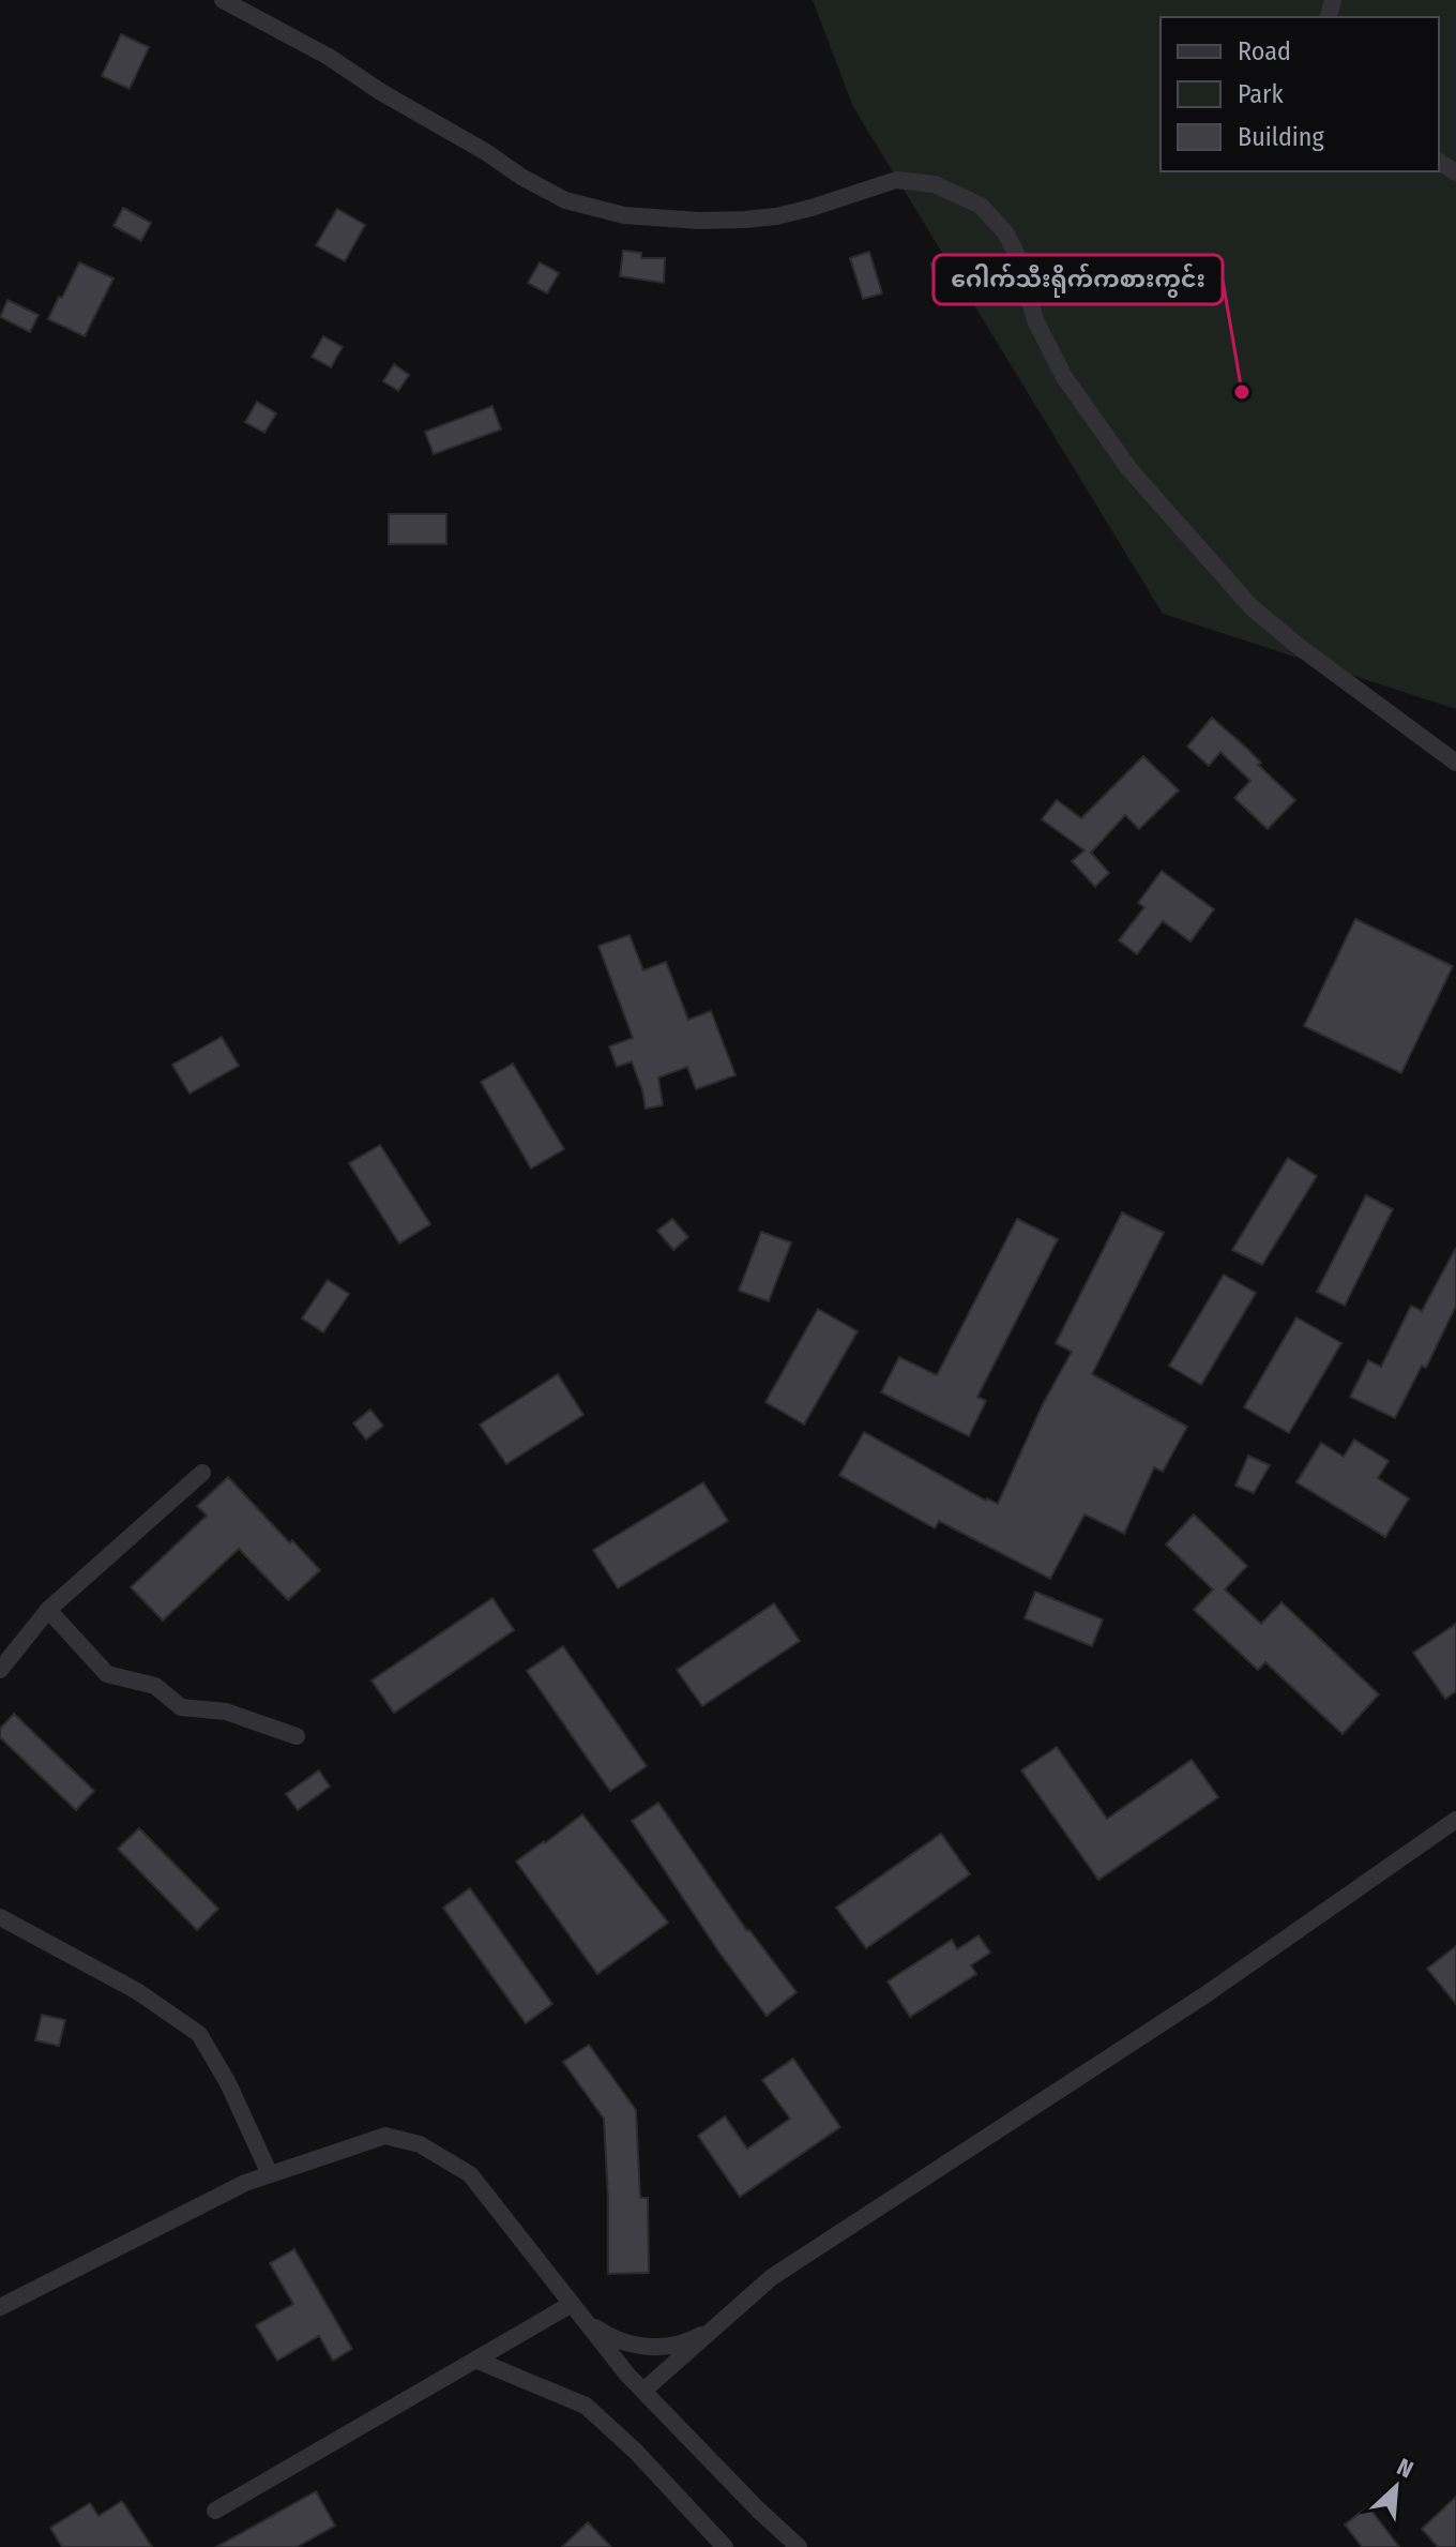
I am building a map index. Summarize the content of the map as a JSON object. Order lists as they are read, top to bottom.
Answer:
{
  "places": ["ဂေါက်သီးရိုက်ကစားကွင်း"],
  "legend": ["Road", "Park", "Building"],
  "north": "top right"
}
